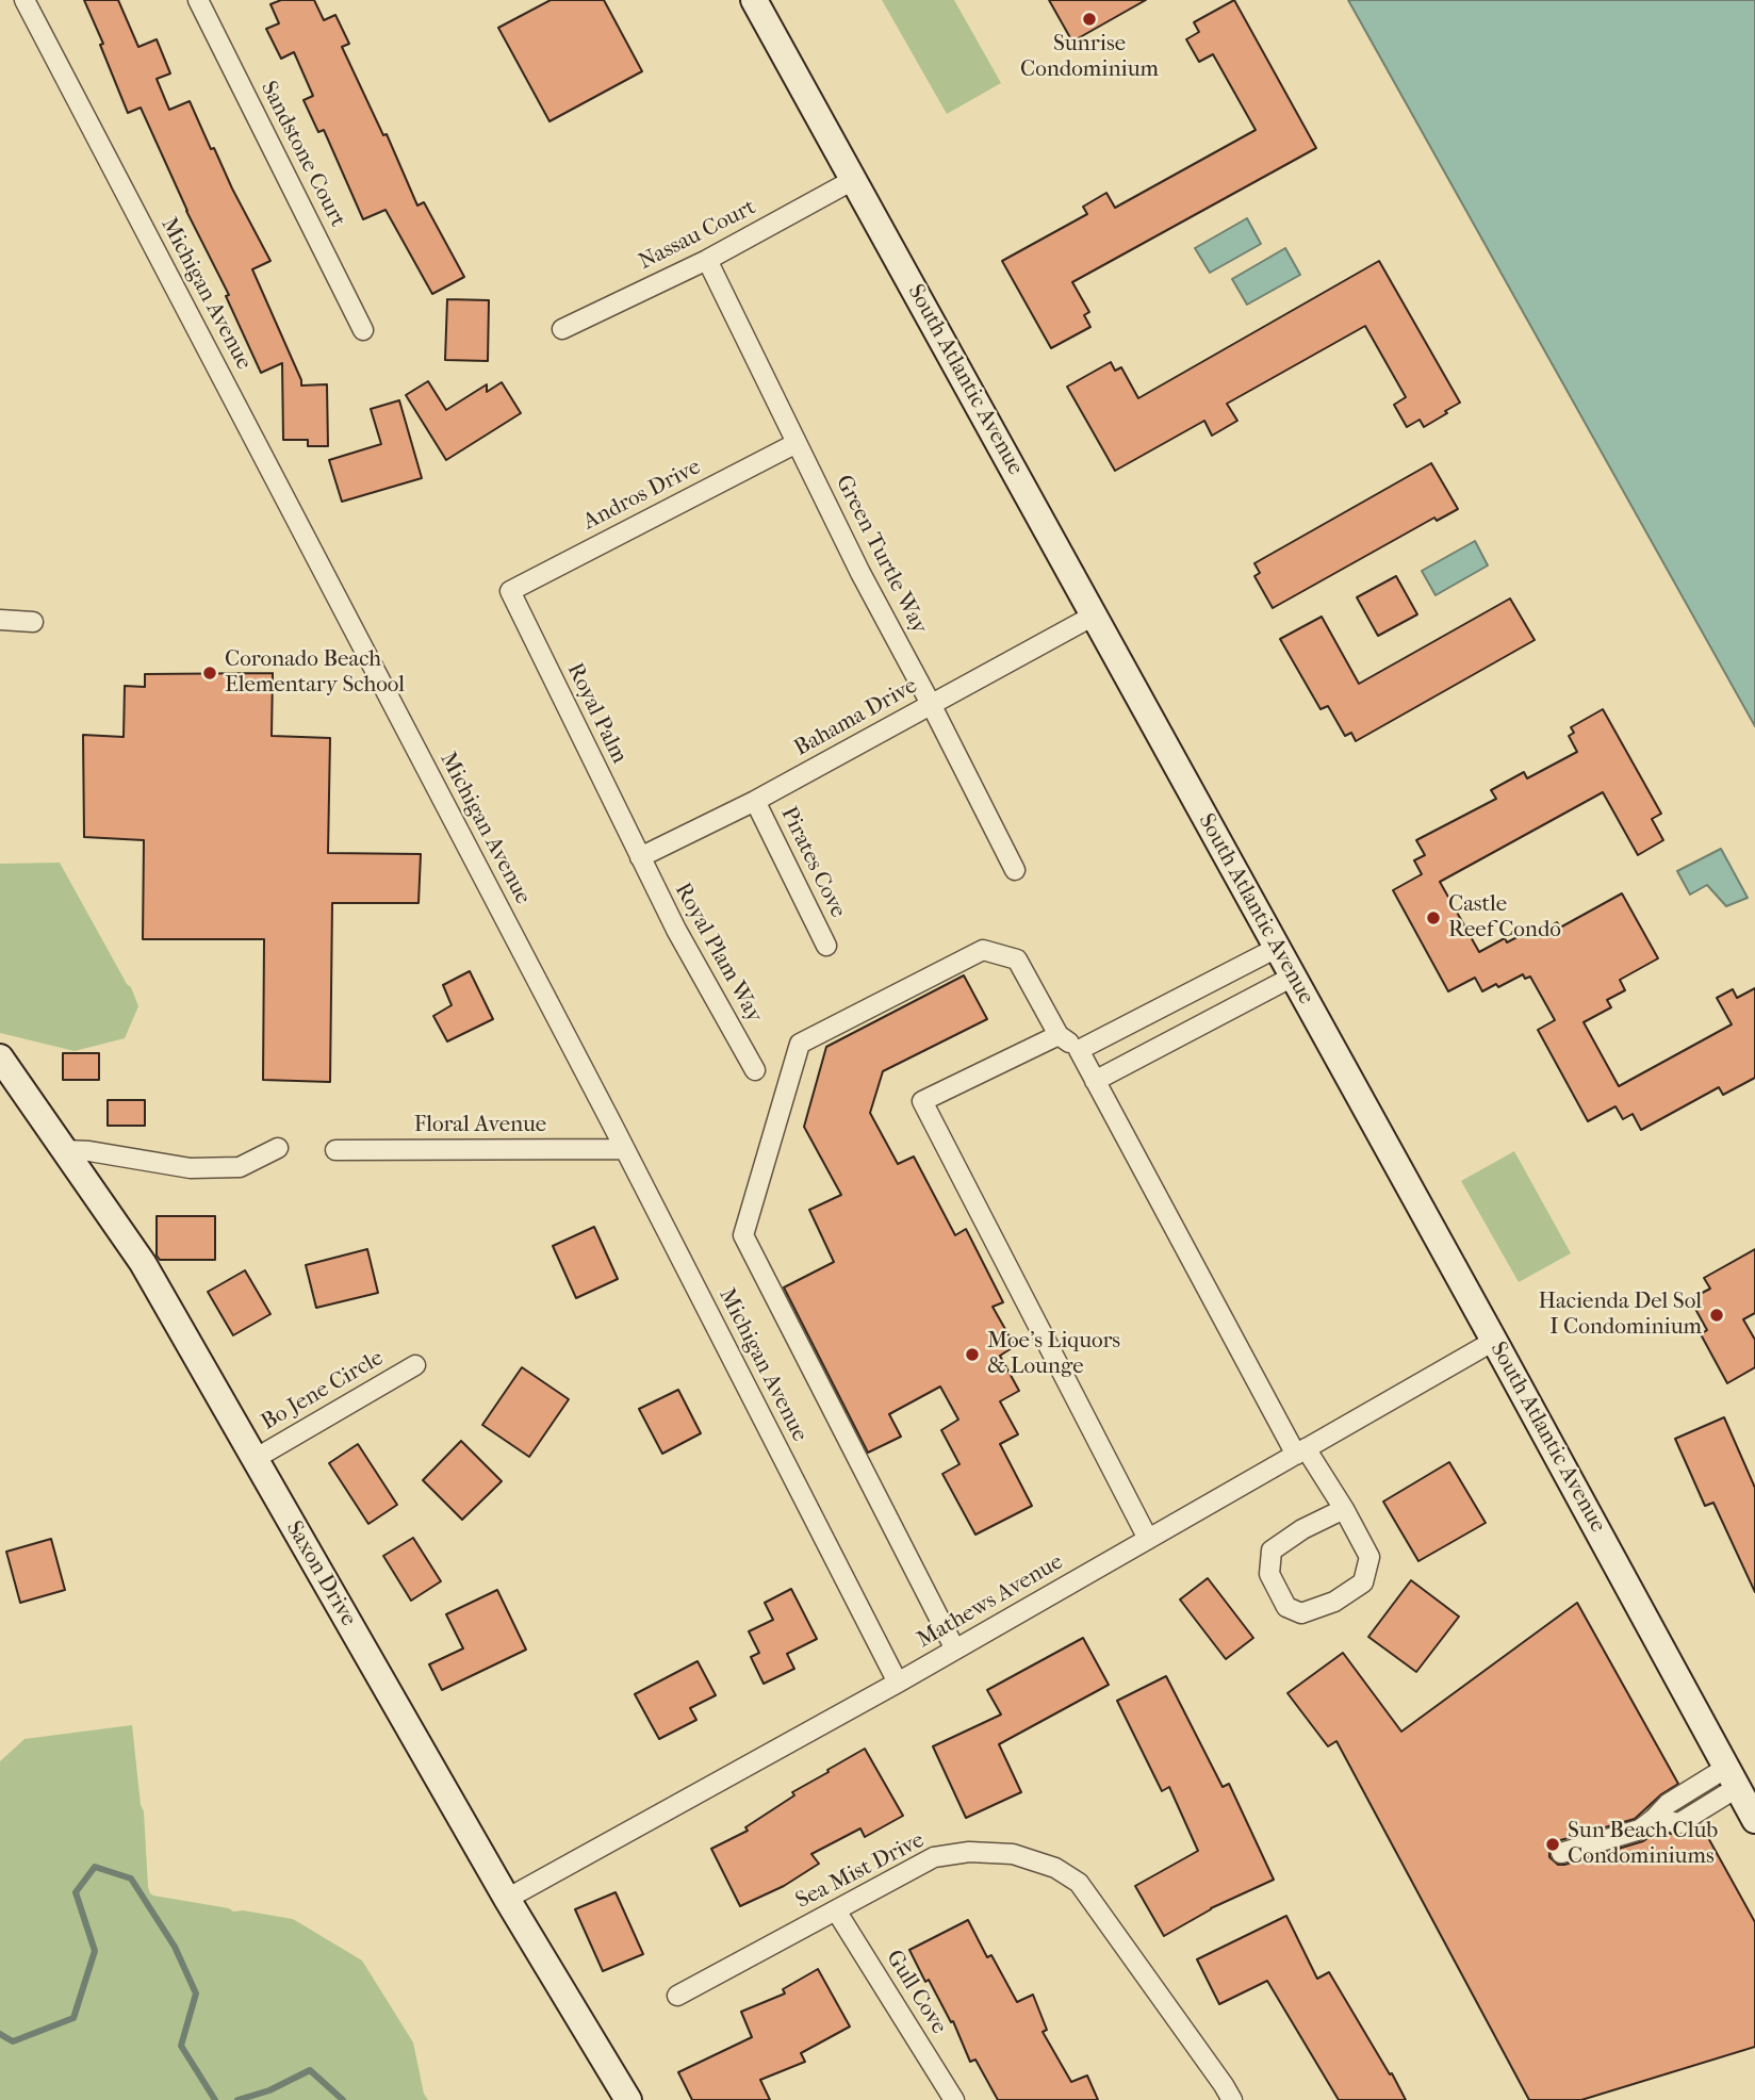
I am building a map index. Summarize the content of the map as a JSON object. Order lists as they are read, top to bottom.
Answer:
{
  "streets": {
    "street": [
      "Sandstone Court",
      "Nassau Court",
      "Michigan Avenue",
      "South Atlantic Avenue",
      "Andros Drive",
      "Green Turtle Way",
      "Royal Palm",
      "Bahama Drive",
      "Pirates Cove",
      "Royal Plam Way",
      "Floral Avenue",
      "Bo Jene Circle",
      "Saxon Drive",
      "Mathews Avenue",
      "Sea Mist Drive",
      "Gull Cove"
    ]
  },
  "crossings": [
    ["Nassau Court", "South Atlantic Avenue"],
    ["Nassau Court", "Green Turtle Way"],
    ["Michigan Avenue", "Floral Avenue"],
    ["Michigan Avenue", "Mathews Avenue"],
    ["South Atlantic Avenue", "Bahama Drive"],
    ["South Atlantic Avenue", "Mathews Avenue"],
    ["Andros Drive", "Green Turtle Way"],
    ["Andros Drive", "Royal Palm"],
    ["Green Turtle Way", "Bahama Drive"],
    ["Royal Palm", "Bahama Drive"],
    ["Royal Palm", "Royal Plam Way"],
    ["Bahama Drive", "Pirates Cove"],
    ["Bahama Drive", "Royal Plam Way"],
    ["Bo Jene Circle", "Saxon Drive"],
    ["Saxon Drive", "Mathews Avenue"],
    ["Sea Mist Drive", "Gull Cove"]
  ],
  "places": [
    "Sunrise Condominium",
    "Coronado Beach Elementary School",
    "Castle Reef Condo",
    "Hacienda Del Sol I Condominium",
    "Moe's Liquors & Lounge",
    "Sun Beach Club Condominiums"
  ]
}
